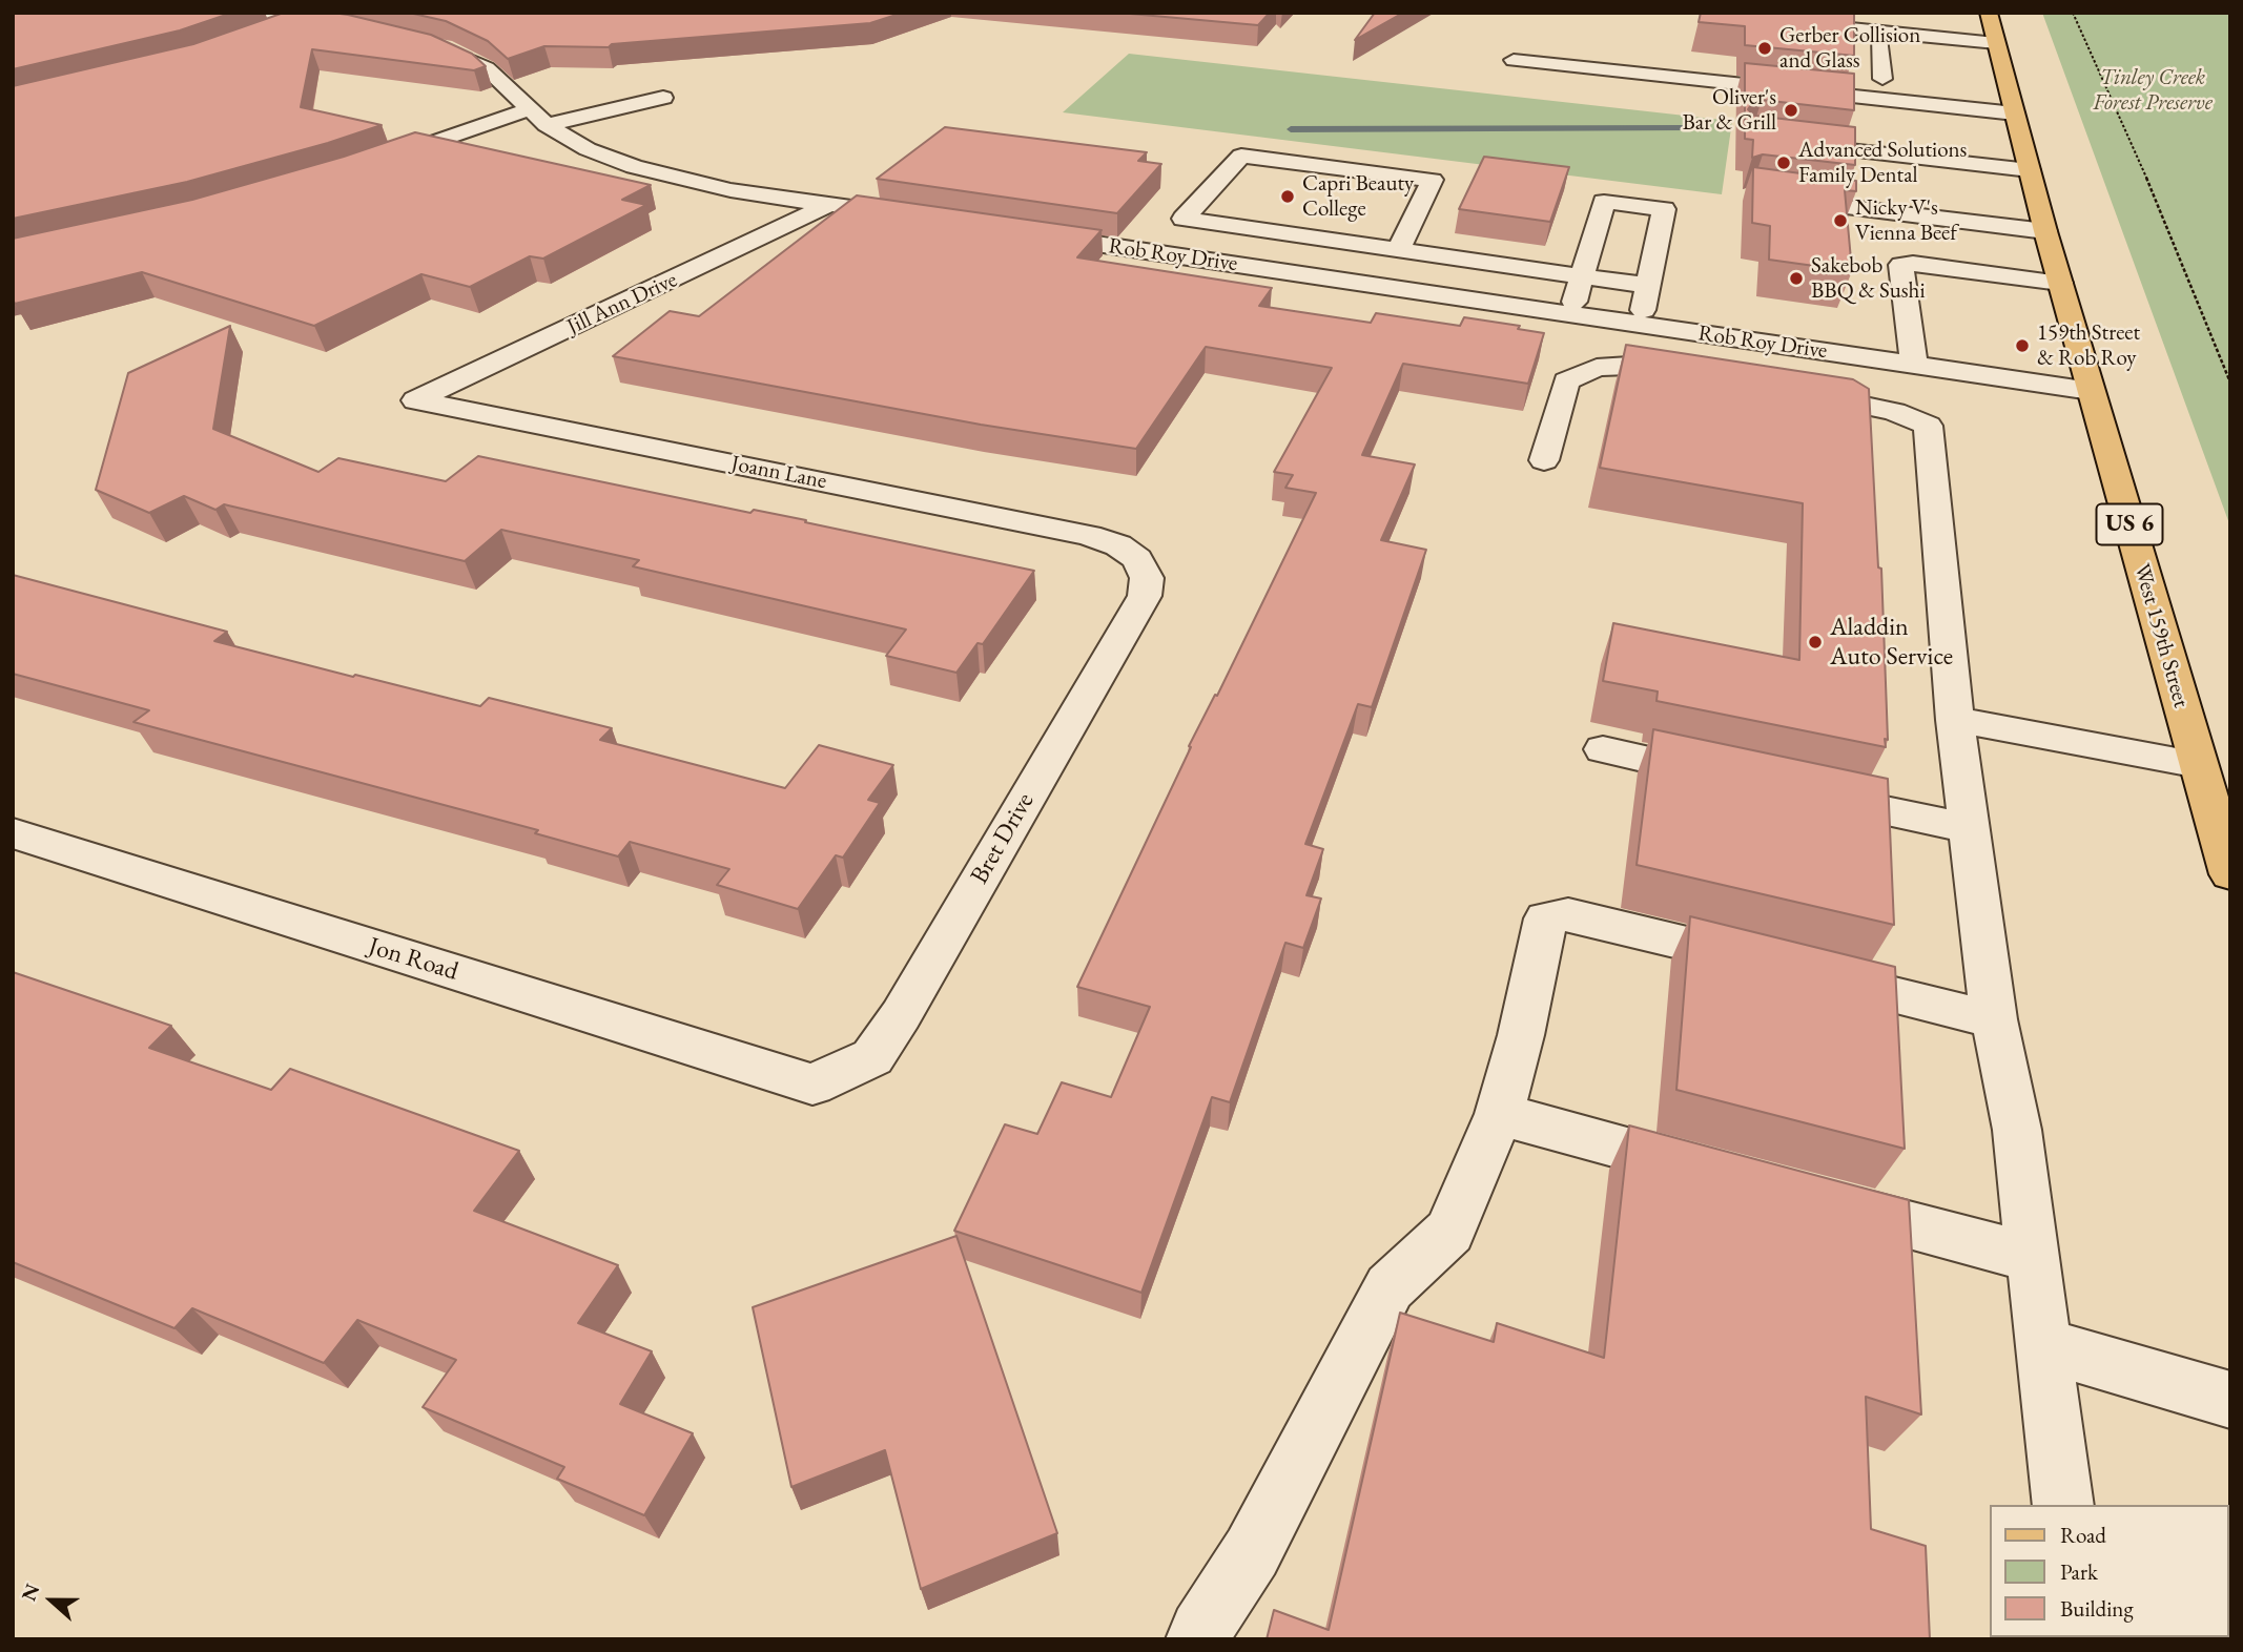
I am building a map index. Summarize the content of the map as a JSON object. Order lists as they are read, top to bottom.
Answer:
{
  "streets": {
    "main road": ["US 6", "West 159th Street"],
    "street": [
      "Rob Roy Drive",
      "Jill Ann Drive",
      "Joann Lane",
      "Bret Drive",
      "Jon Road"
    ]
  },
  "crossings": [
    ["Rob Roy Drive", "West 159th Street"],
    ["Jill Ann Drive", "Joann Lane"],
    ["Joann Lane", "Bret Drive"],
    ["Bret Drive", "Jon Road"]
  ],
  "parks": ["Tinley Creek Forest Preserve"],
  "places": [
    "Gerber Collision and Glass",
    "Oliver's Bar & Grill",
    "Advanced Solutions Family Dental",
    "Capri Beauty College",
    "Nicky V's Vienna Beef",
    "Sakebob BBQ & Sushi",
    "159th Street & Rob Roy",
    "Aladdin Auto Service"
  ],
  "legend": ["Road", "Park", "Building"],
  "north": "left"
}
